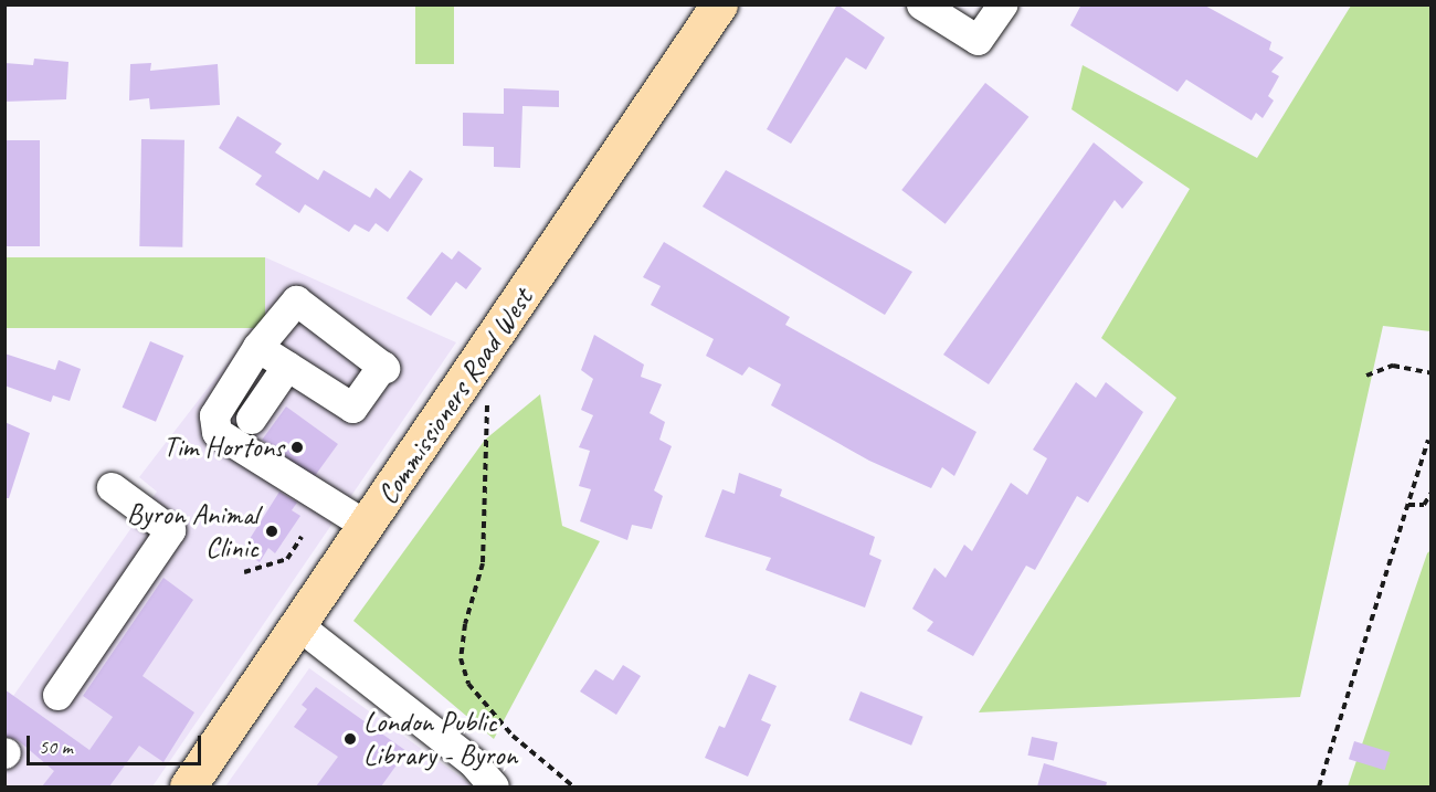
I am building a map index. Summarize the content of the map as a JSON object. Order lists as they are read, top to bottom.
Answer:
{
  "streets": {
    "main road": ["Commissioners Road West"]
  },
  "places": ["Tim Hortons", "Byron Animal Clinic", "London Public Library - Byron"],
  "scale_bar": "50 m"
}
